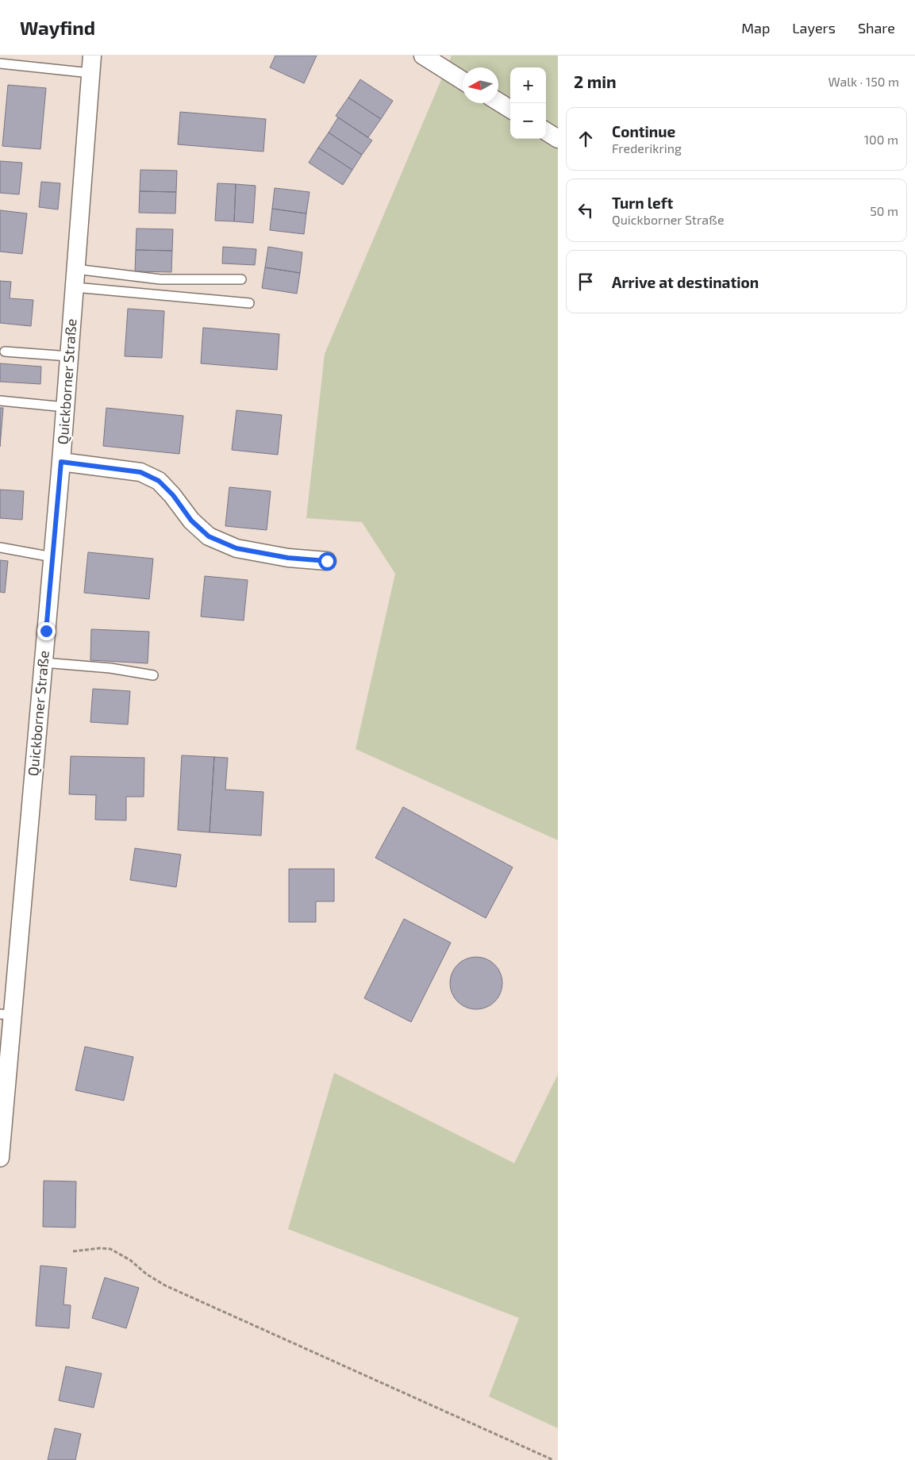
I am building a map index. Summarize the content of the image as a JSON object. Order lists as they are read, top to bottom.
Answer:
{
  "streets": {
    "street": ["Quickborner Straße"]
  },
  "north": "left",
  "page": {
    "header": "Wayfind",
    "nav": ["Map", "Layers", "Share"],
    "heading": ["2 min", "Walk · 150 m"],
    "map_buttons": ["+", "−"],
    "list": [
      ["Continue", "Frederikring", "100 m"],
      ["Turn left", "Quickborner Straße", "50 m"],
      "Arrive at destination"
    ]
  }
}
